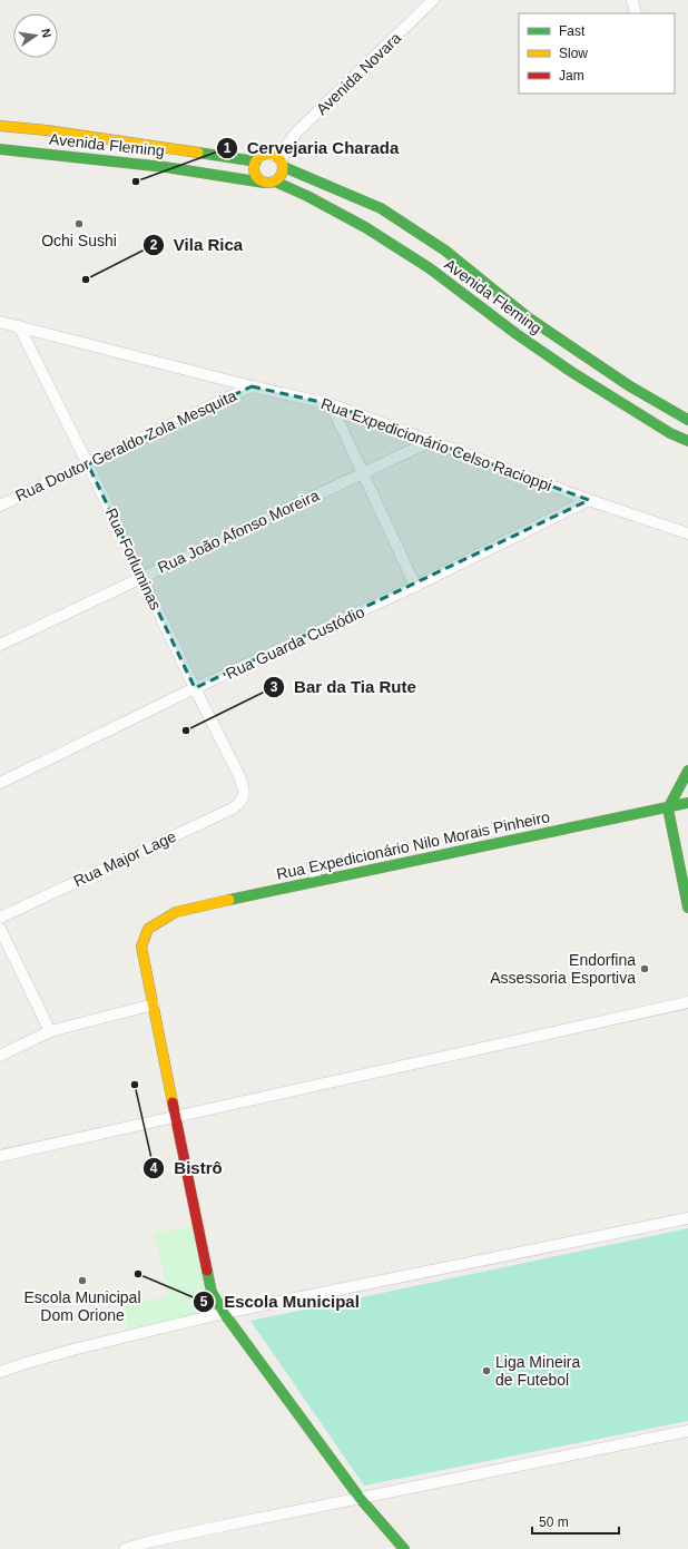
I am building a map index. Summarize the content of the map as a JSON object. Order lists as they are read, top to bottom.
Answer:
{
  "streets": {
    "street": [
      "Avenida Novara",
      "Avenida Fleming",
      "Rua Expedicionário Celso Racioppi",
      "Rua Doutor Geraldo Zola Mesquita",
      "Rua João Afonso Moreira",
      "Rua Forluminas",
      "Rua Guarda Custódio",
      "Rua Expedicionário Nilo Morais Pinheiro",
      "Rua Major Lage"
    ]
  },
  "crossings": [
    ["Avenida Novara", "Avenida Fleming"],
    ["Rua Expedicionário Celso Racioppi", "Rua Doutor Geraldo Zola Mesquita"],
    ["Rua Expedicionário Celso Racioppi", "Rua João Afonso Moreira"],
    ["Rua Expedicionário Celso Racioppi", "Rua Forluminas"],
    ["Rua Expedicionário Celso Racioppi", "Rua Guarda Custódio"],
    ["Rua Doutor Geraldo Zola Mesquita", "Rua Forluminas"],
    ["Rua João Afonso Moreira", "Rua Forluminas"],
    ["Rua Forluminas", "Rua Guarda Custódio"],
    ["Rua Forluminas", "Rua Major Lage"]
  ],
  "places": [
    "Cervejaria Charada",
    "Ochi Sushi",
    "Vila Rica",
    "Bar da Tia Rute",
    "Endorfina Assessoria Esportiva",
    "Bistrô",
    "Escola Municipal",
    "Escola Municipal Dom Orione",
    "Liga Mineira de Futebol"
  ],
  "legend": ["Fast", "Slow", "Jam"],
  "scale_bar": "50 m",
  "north": "right"
}
